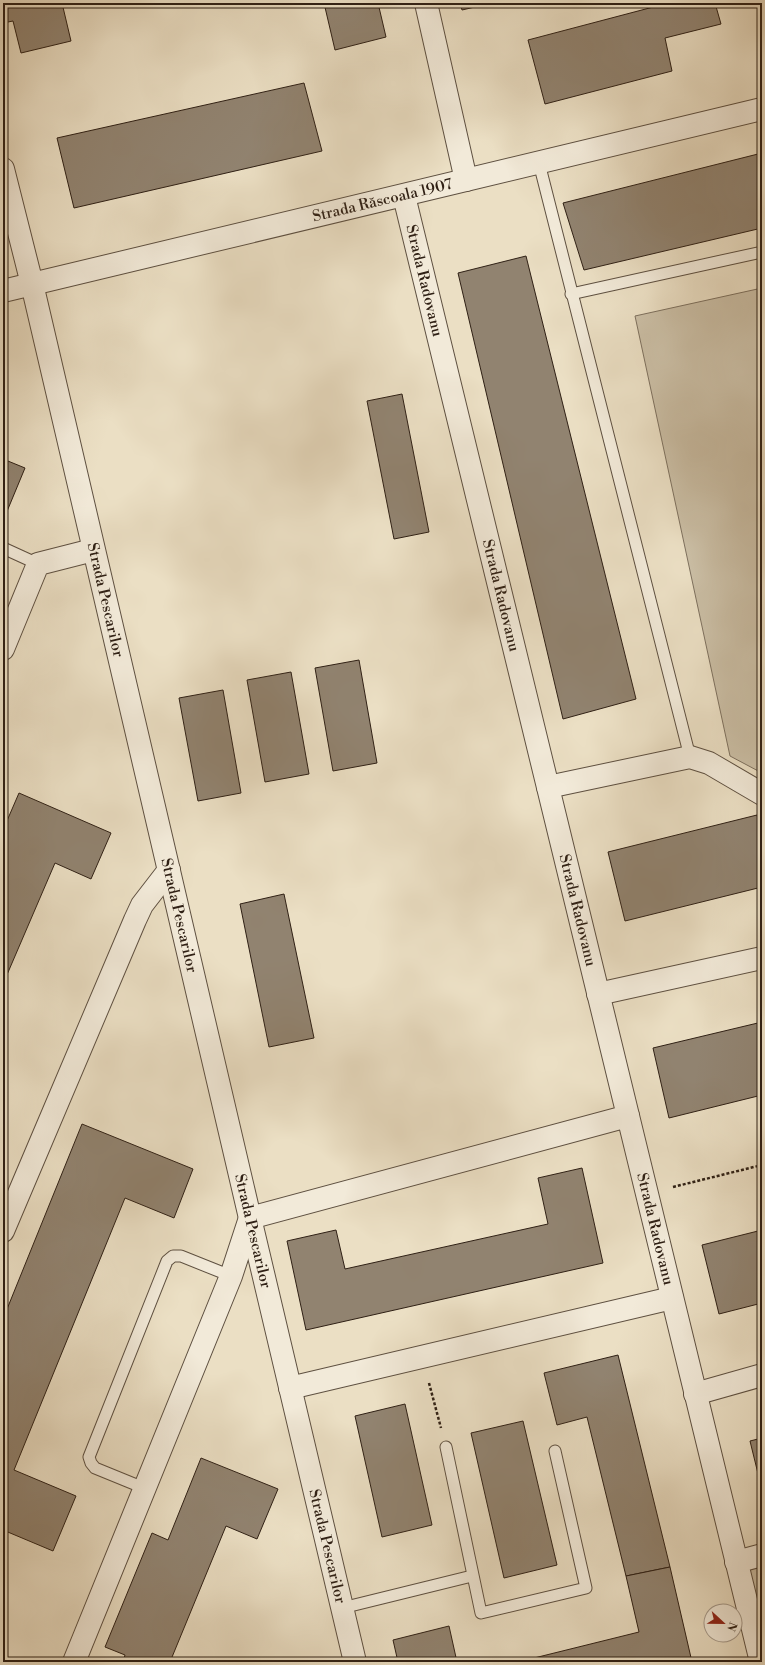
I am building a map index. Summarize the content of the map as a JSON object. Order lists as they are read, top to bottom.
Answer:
{
  "streets": {
    "street": ["Strada Răscoala 1907", "Strada Radovanu", "Strada Pescarilor"]
  },
  "crossings": [
    ["Strada Răscoala 1907", "Strada Radovanu"],
    ["Strada Răscoala 1907", "Strada Pescarilor"]
  ],
  "north": "right"
}
